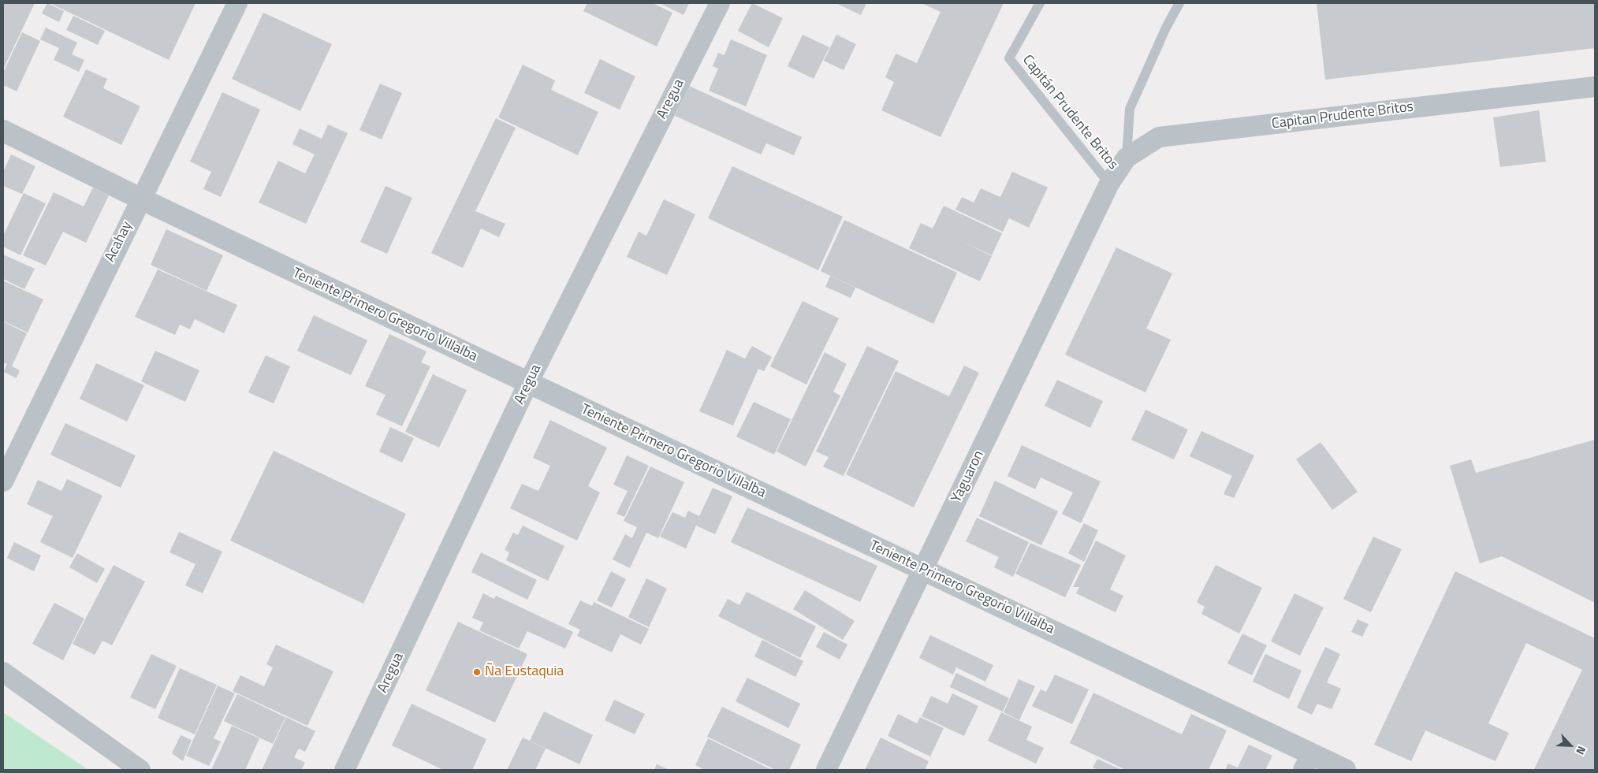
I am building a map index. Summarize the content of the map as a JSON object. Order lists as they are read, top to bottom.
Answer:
{
  "streets": {
    "street": [
      "Aregua",
      "Capitan Prudente Britos",
      "Acahay",
      "Teniente Primero Gregorio Villalba",
      "Yaguaron"
    ],
    "lane": ["Capitán Prudente Britos"]
  },
  "crossings": [
    ["Aregua", "Teniente Primero Gregorio Villalba"],
    ["Capitán Prudente Britos", "Capitan Prudente Britos"],
    ["Capitán Prudente Britos", "Yaguaron"],
    ["Capitan Prudente Britos", "Yaguaron"],
    ["Acahay", "Teniente Primero Gregorio Villalba"],
    ["Teniente Primero Gregorio Villalba", "Yaguaron"]
  ],
  "places": ["Ña Eustaquia"],
  "north": "bottom right"
}
